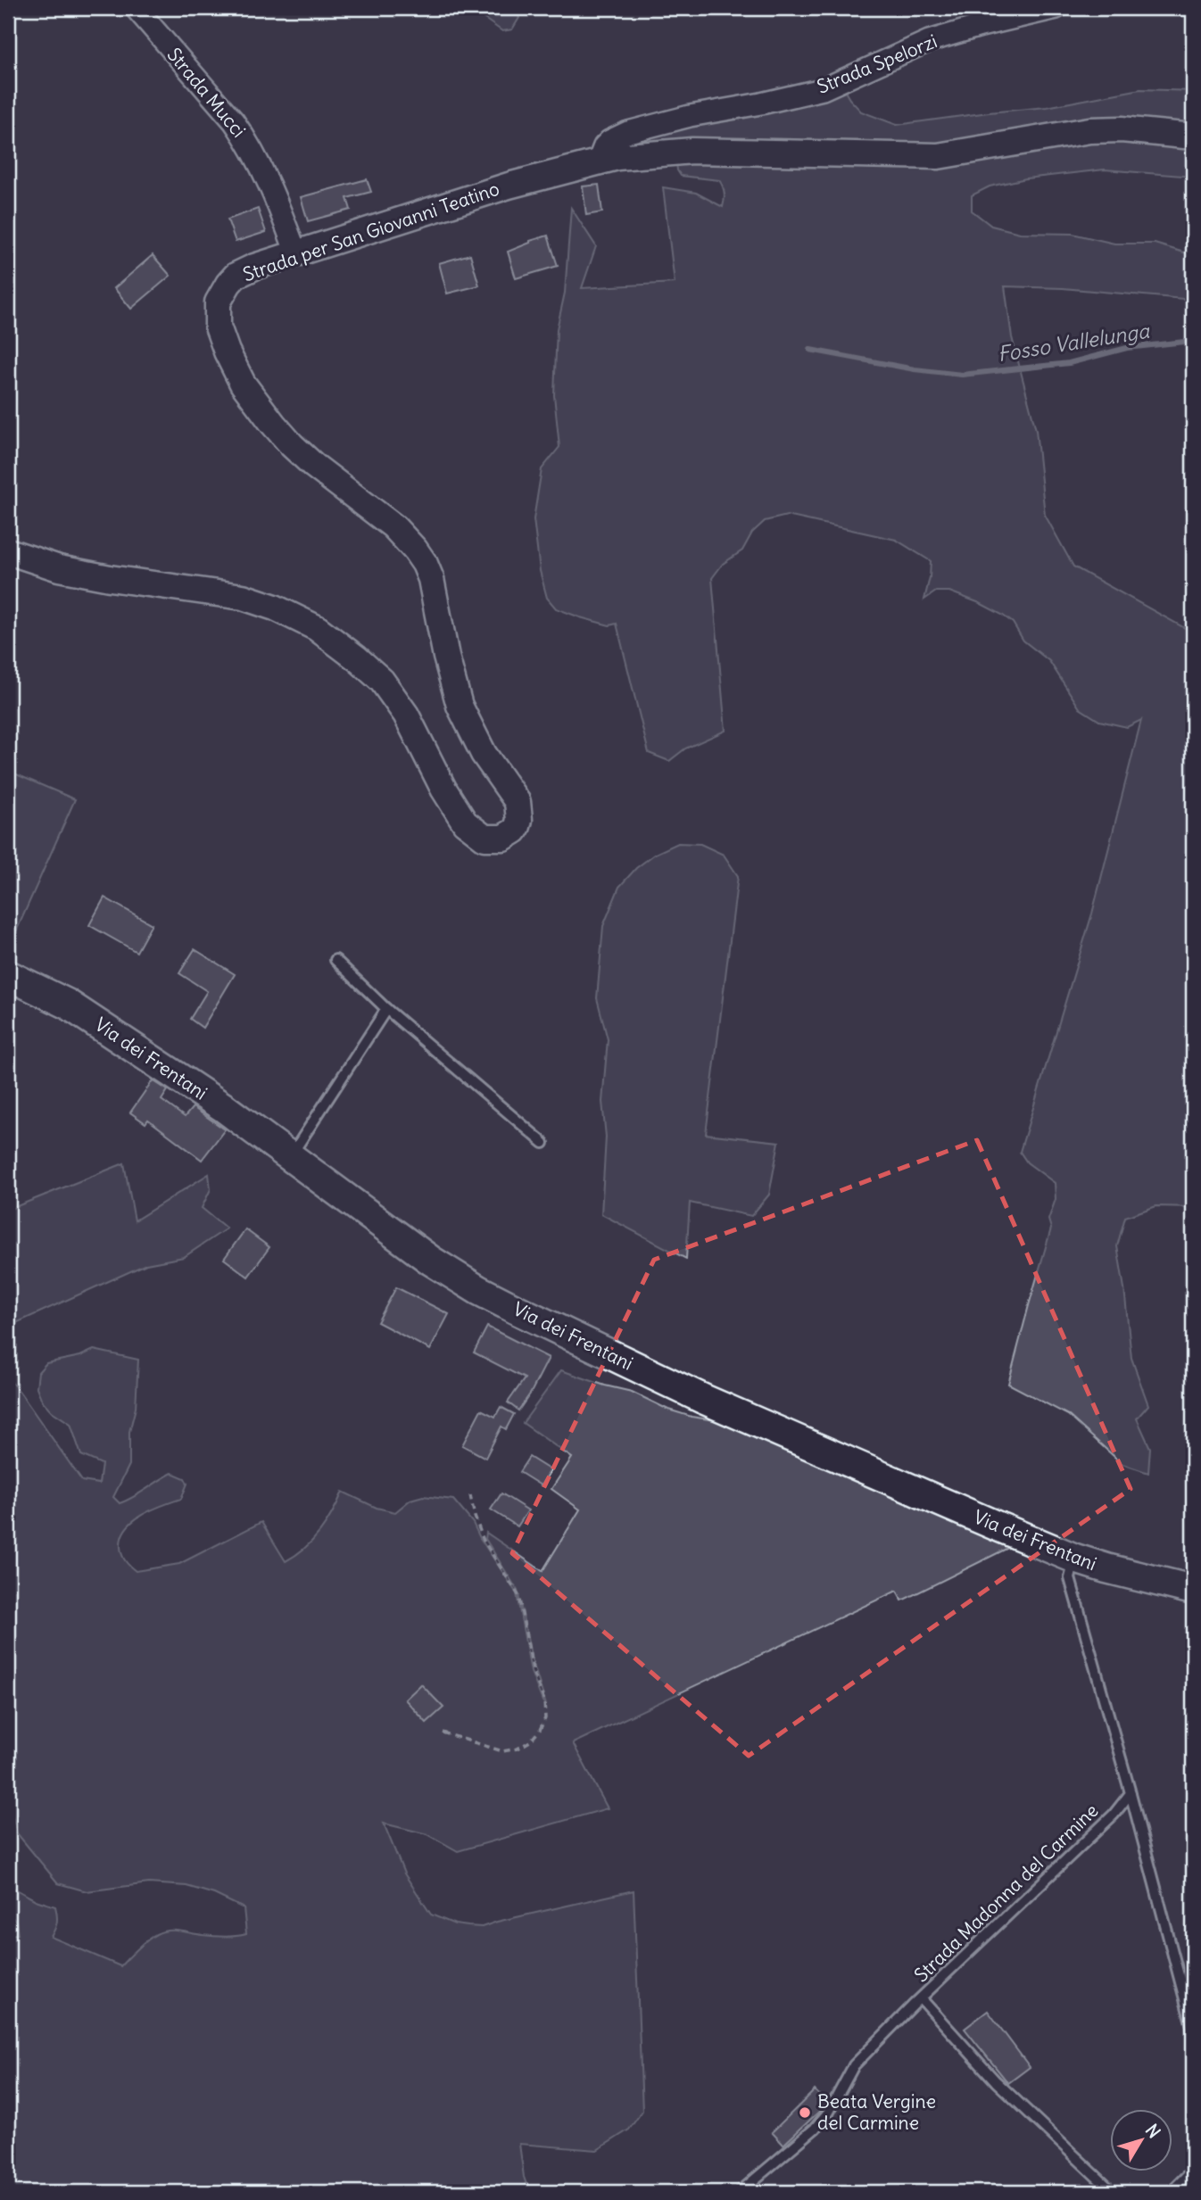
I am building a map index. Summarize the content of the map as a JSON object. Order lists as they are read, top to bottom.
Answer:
{
  "streets": {
    "main road": ["Via dei Frentani"],
    "street": ["Strada Spelorzi", "Strada Mucci", "Strada per San Giovanni Teatino"],
    "lane": ["Strada Madonna del Carmine"]
  },
  "crossings": [
    ["Strada Spelorzi", "Strada per San Giovanni Teatino"],
    ["Strada Mucci", "Strada per San Giovanni Teatino"]
  ],
  "water": ["Fosso Vallelunga"],
  "places": ["Beata Vergine del Carmine"],
  "north": "top right"
}
